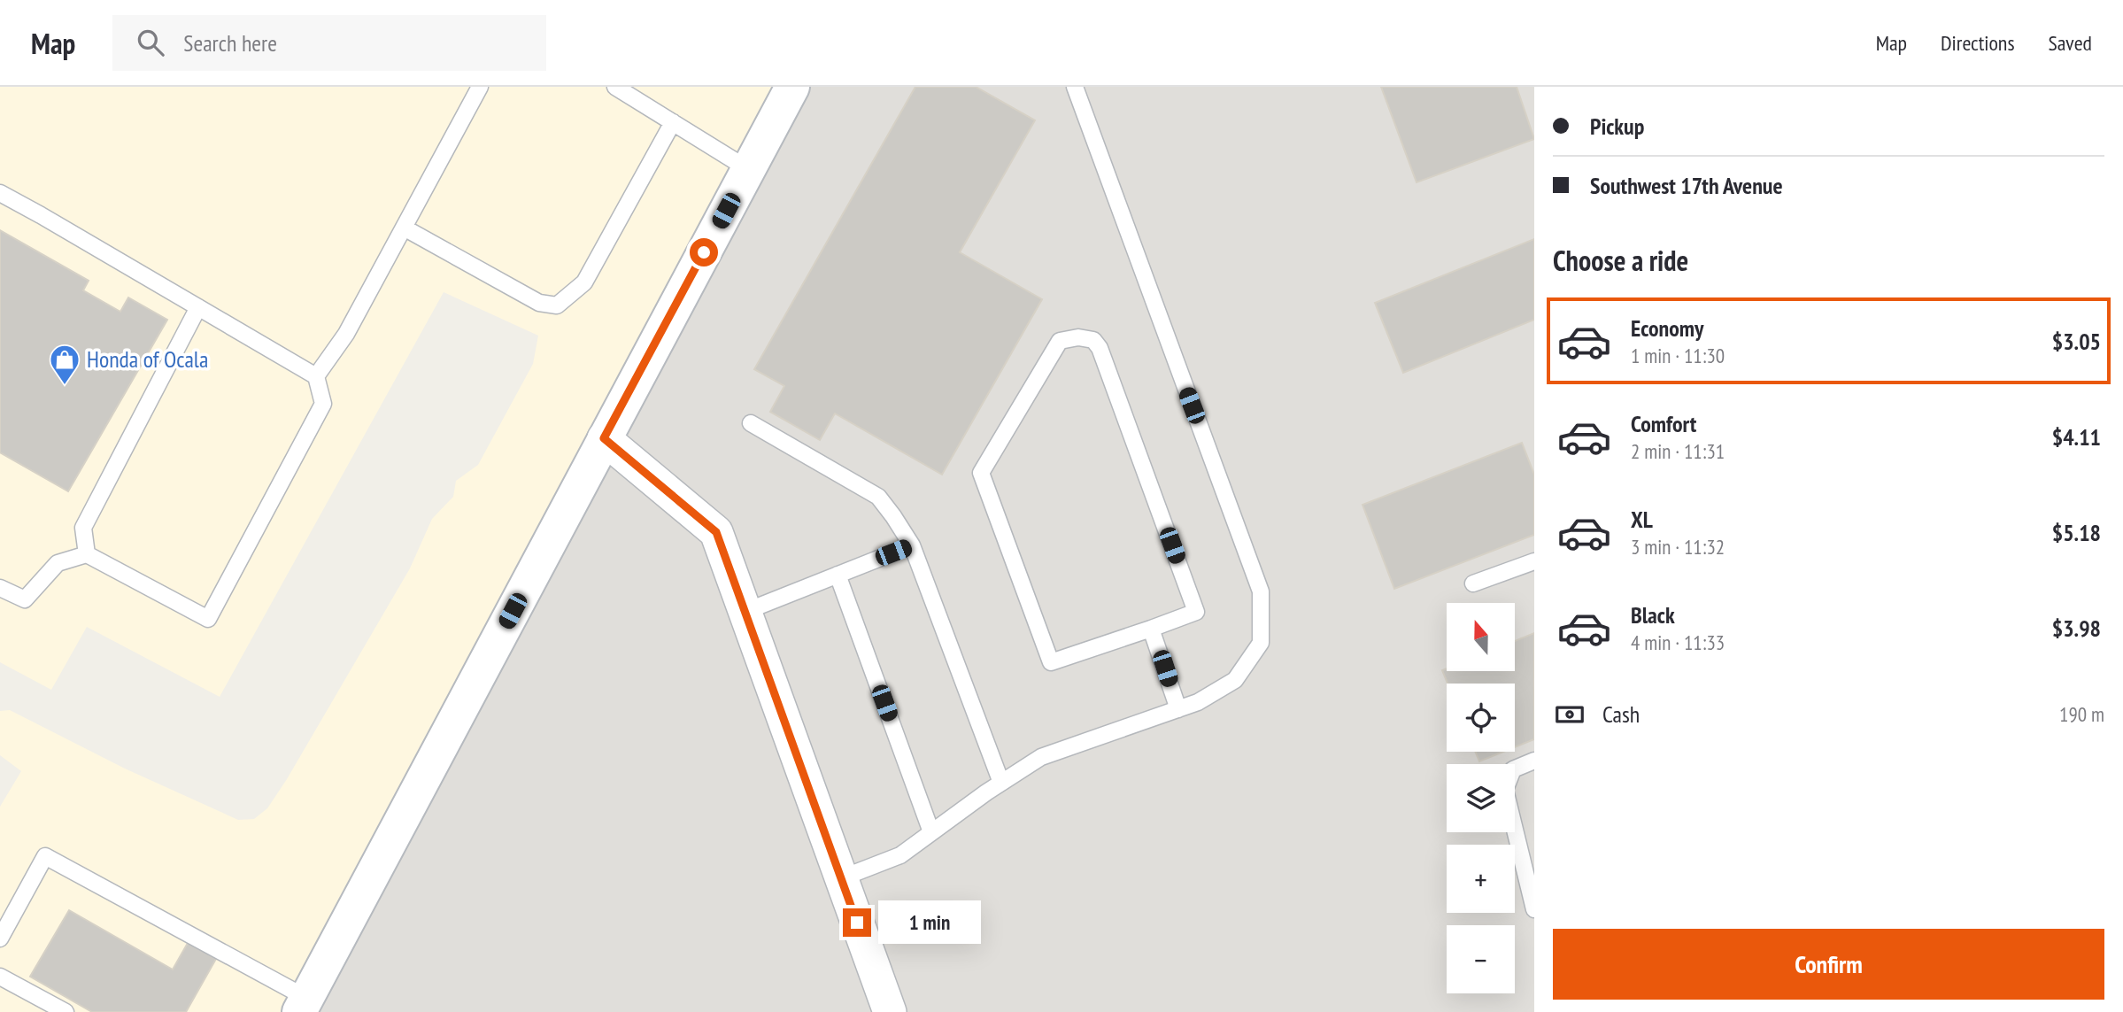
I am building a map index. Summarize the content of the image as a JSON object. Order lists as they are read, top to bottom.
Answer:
{
  "places": {
    "shop": ["Honda of Ocala"]
  },
  "north": "top",
  "page": {
    "header": "Map",
    "search": "Search here",
    "nav": ["Map", "Directions", "Saved"],
    "banner": ["Pickup", "Southwest 17th Avenue"],
    "heading": "Choose a ride",
    "list": [
      {
        "name": "Economy",
        "note": "1 min · 11:30",
        "value": "$3.05"
      },
      {
        "name": "Comfort",
        "note": "2 min · 11:31",
        "value": "$4.11"
      },
      {
        "name": "XL",
        "note": "3 min · 11:32",
        "value": "$5.18"
      },
      {
        "name": "Black",
        "note": "4 min · 11:33",
        "value": "$3.98"
      }
    ],
    "map_buttons": ["+", "−"],
    "pay": ["Cash", "190 m"],
    "bubble": "1 min",
    "buttons": "Confirm"
  }
}
